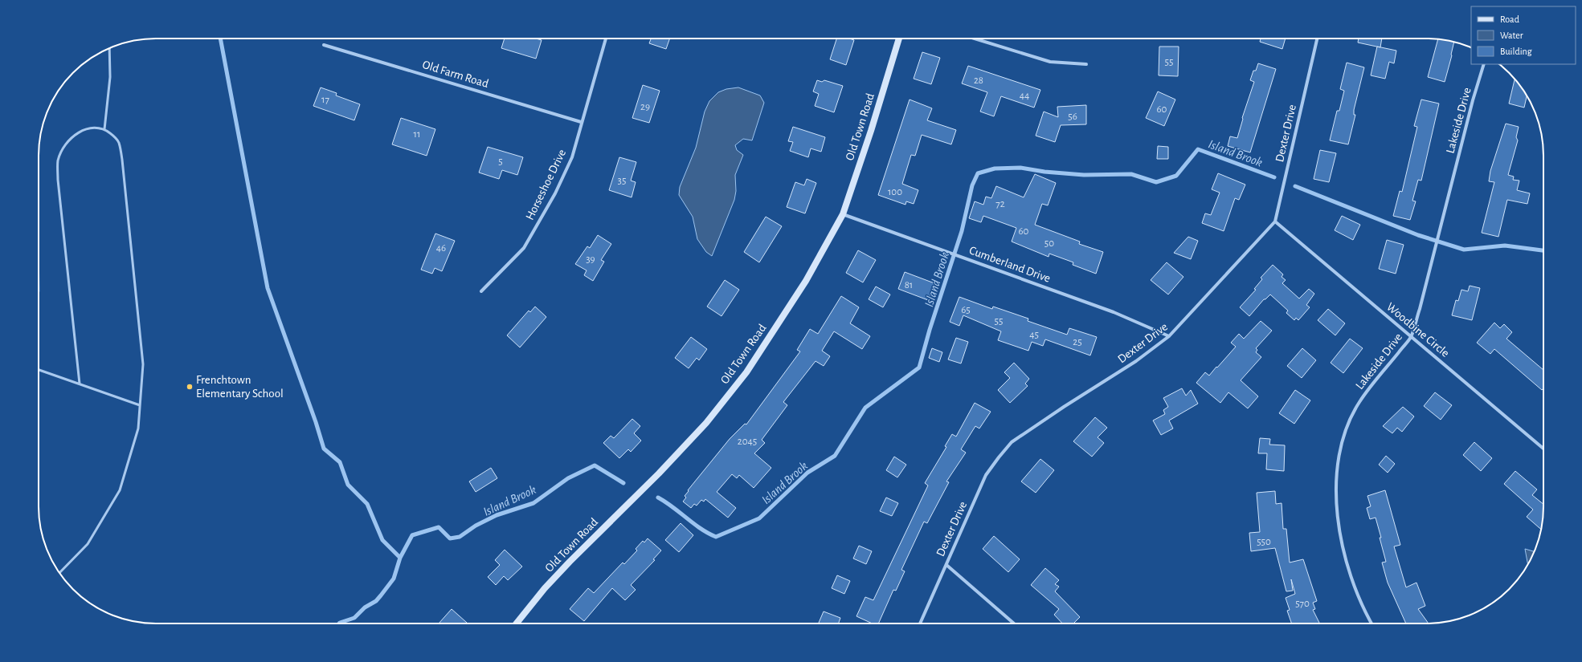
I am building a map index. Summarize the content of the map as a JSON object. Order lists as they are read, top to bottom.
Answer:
{
  "streets": {
    "main road": ["Old Town Road"],
    "street": [
      "Old Farm Road",
      "Lakeside Drive",
      "Dexter Drive",
      "Horseshoe Drive",
      "Cumberland Drive",
      "Woodbine Circle"
    ]
  },
  "crossings": [
    ["Old Farm Road", "Horseshoe Drive"],
    ["Lakeside Drive", "Woodbine Circle"],
    ["Old Town Road", "Cumberland Drive"],
    ["Dexter Drive", "Cumberland Drive"],
    ["Dexter Drive", "Woodbine Circle"]
  ],
  "water": ["Island Brook"],
  "places": ["Frenchtown Elementary School"],
  "house_numbers": [
    "55",
    "28",
    "44",
    "17",
    "29",
    "60",
    "56",
    "11",
    "5",
    "35",
    "100",
    "72",
    "60",
    "50",
    "46",
    "39",
    "81",
    "65",
    "55",
    "45",
    "25",
    "2045",
    "550",
    "570"
  ],
  "legend": ["Road", "Water", "Building"]
}
